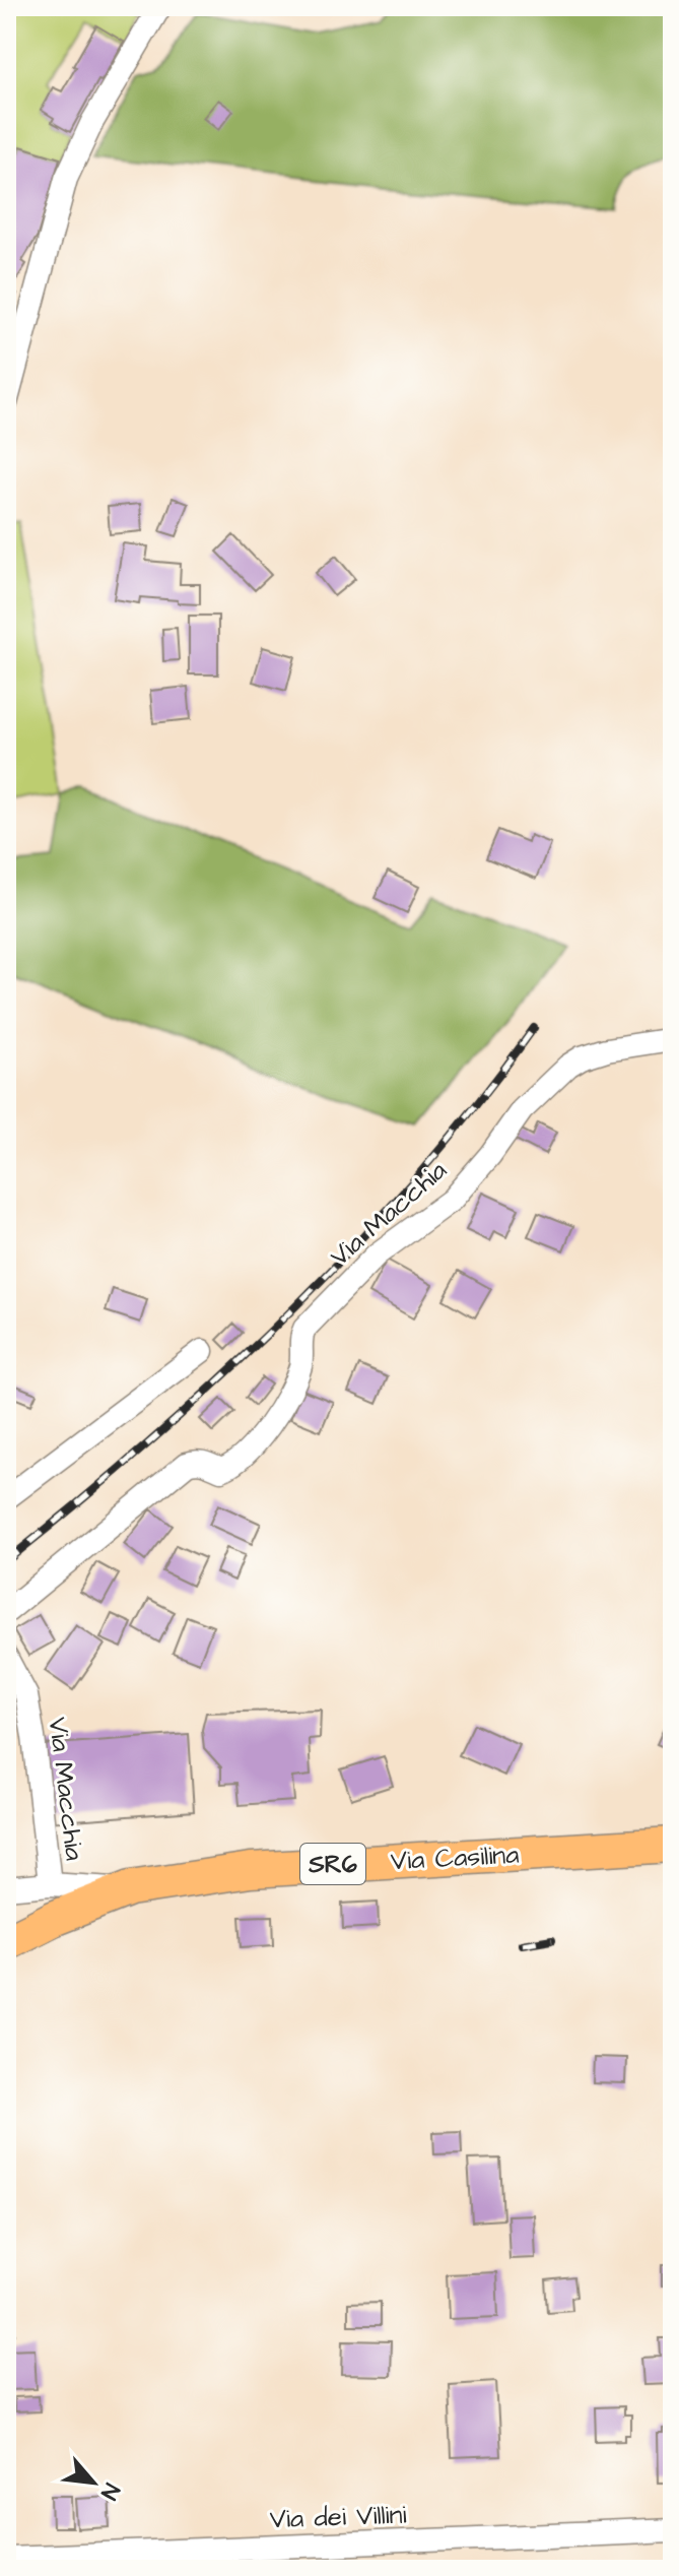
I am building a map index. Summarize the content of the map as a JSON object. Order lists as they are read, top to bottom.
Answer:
{
  "streets": {
    "main road": ["Via Casilina", "SR6"],
    "street": ["Via Macchia", "Via dei Villini"]
  },
  "north": "bottom right"
}
